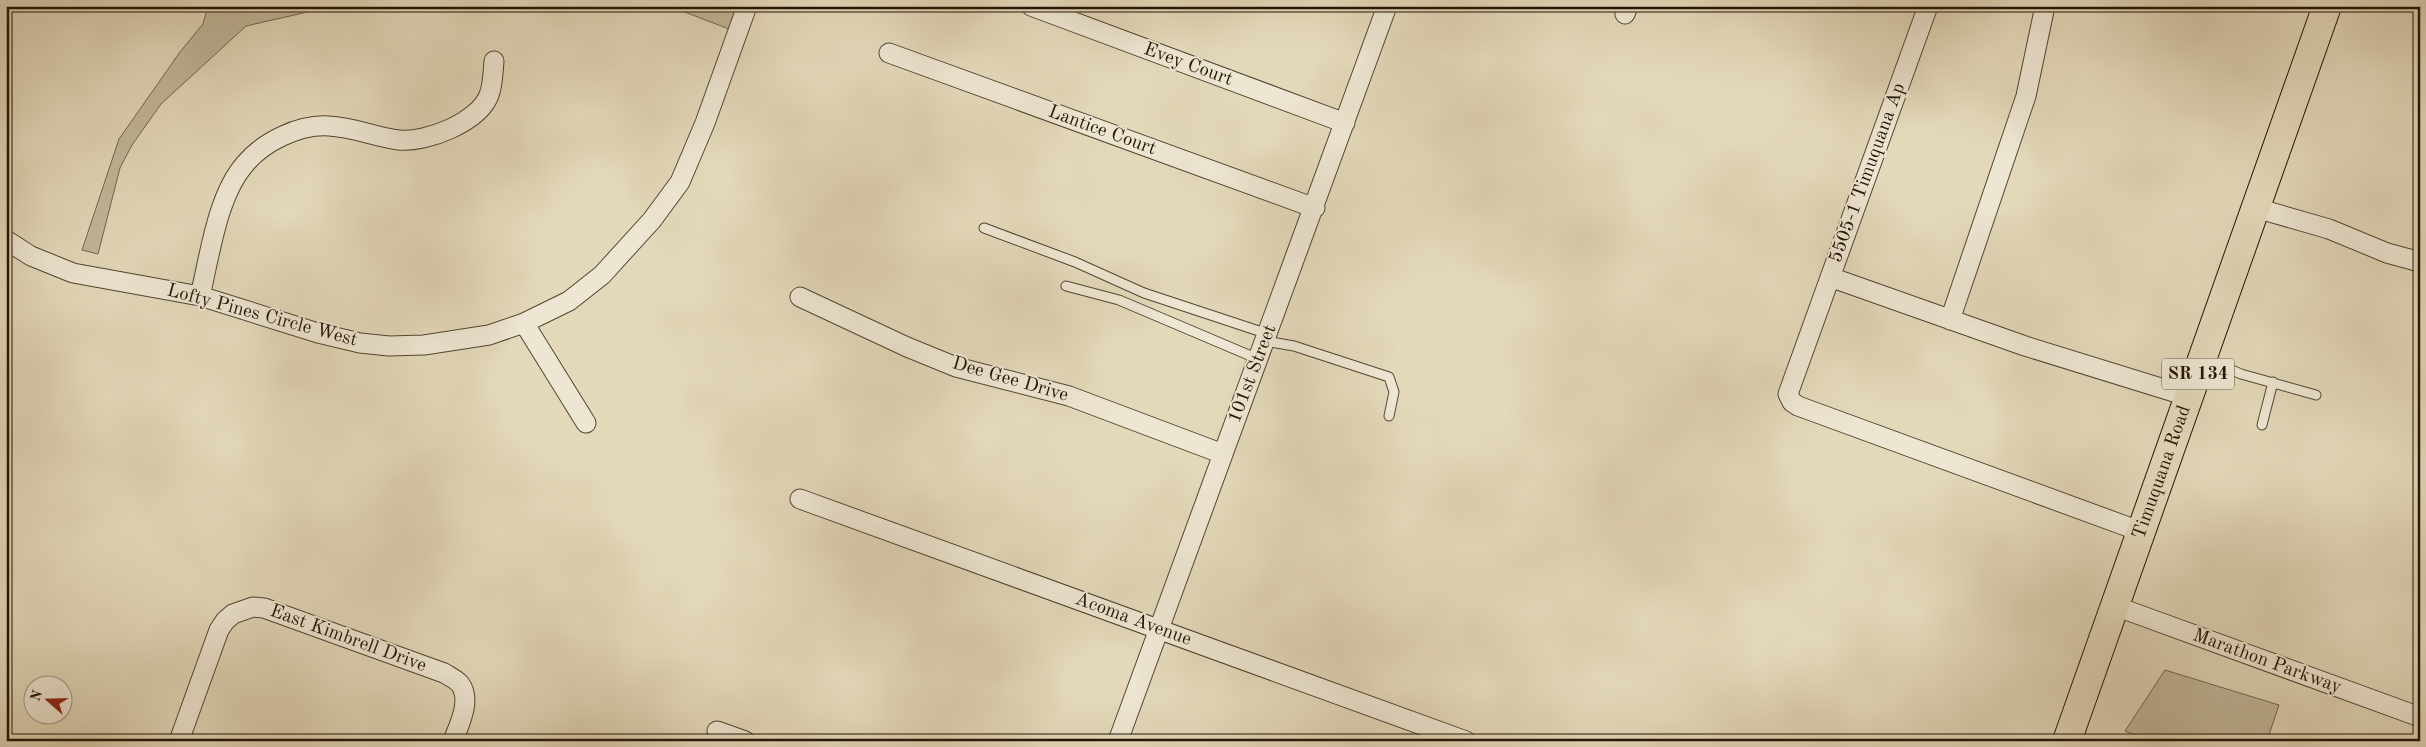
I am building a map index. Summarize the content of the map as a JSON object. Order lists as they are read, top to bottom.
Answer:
{
  "streets": {
    "main road": ["SR 134", "Timuquana Road"],
    "street": [
      "Evey Court",
      "Lantice Court",
      "5505-1 Timuquana Ap",
      "Lofty Pines Circle West",
      "101st Street",
      "Dee Gee Drive",
      "Acoma Avenue",
      "East Kimbrell Drive",
      "Marathon Parkway"
    ]
  },
  "crossings": [
    ["Evey Court", "101st Street"],
    ["Lantice Court", "101st Street"],
    ["5505-1 Timuquana Ap", "Timuquana Road"],
    ["101st Street", "Dee Gee Drive"],
    ["101st Street", "Acoma Avenue"],
    ["Timuquana Road", "Marathon Parkway"]
  ],
  "north": "left"
}
